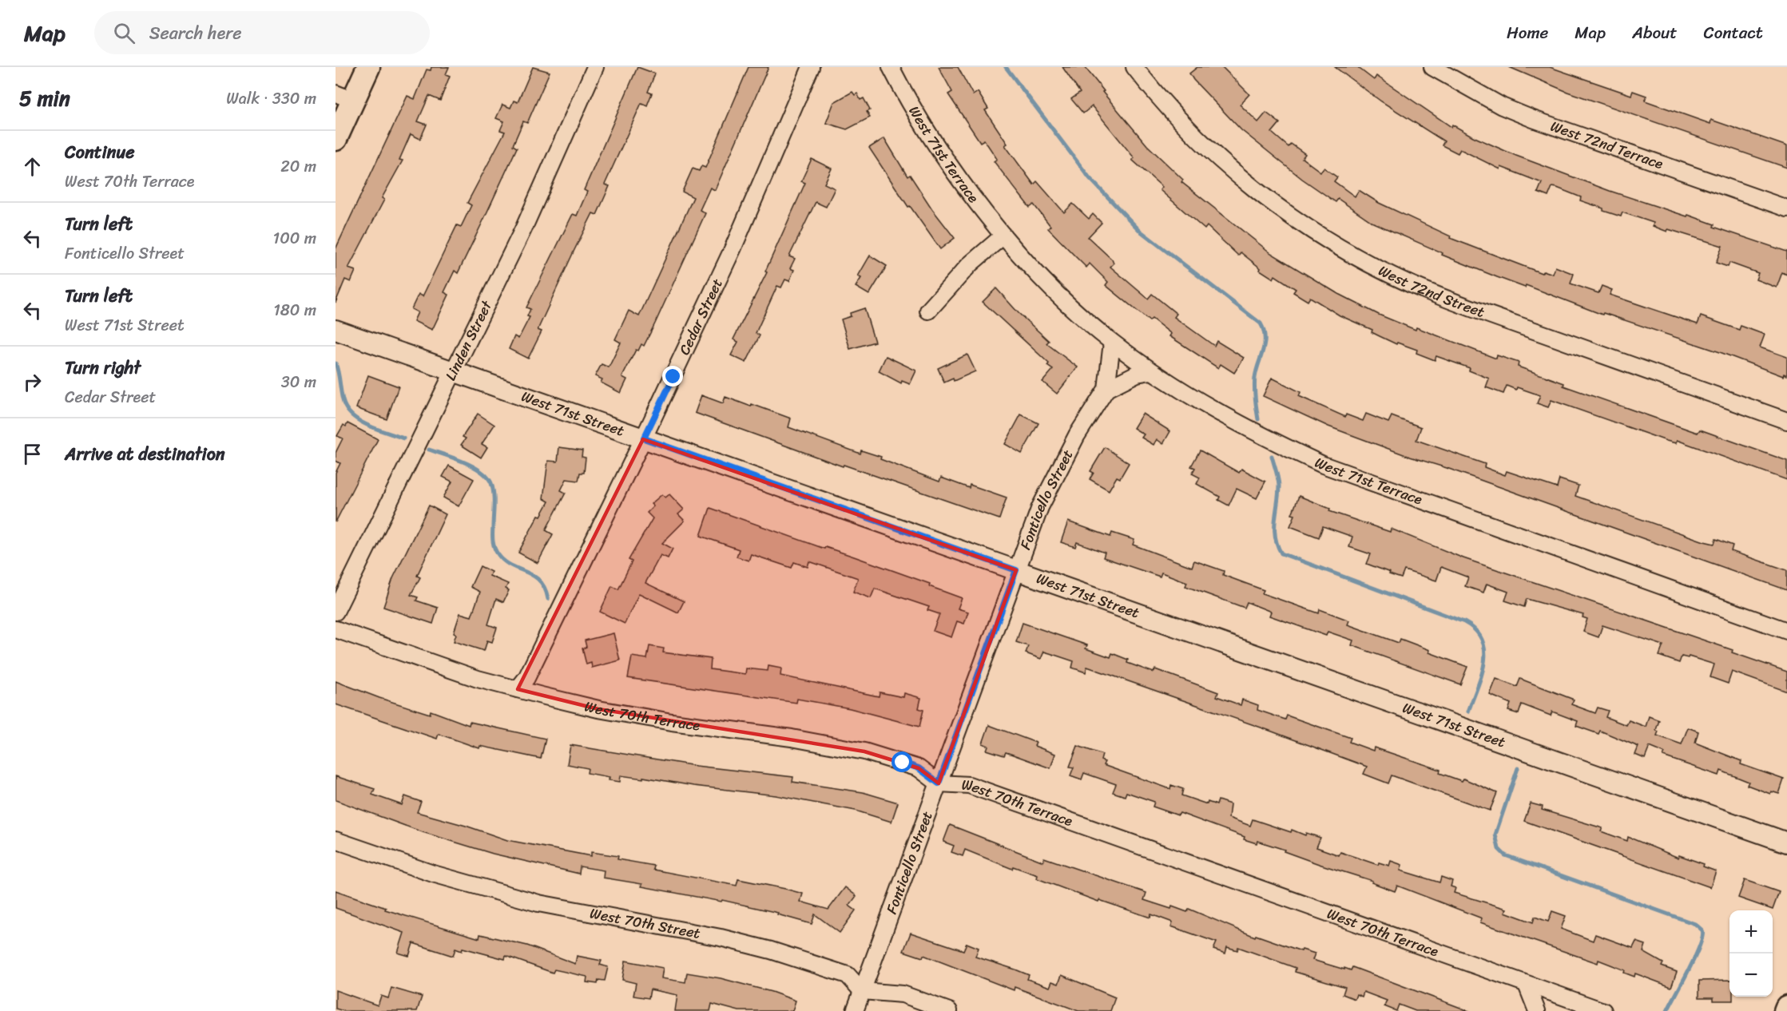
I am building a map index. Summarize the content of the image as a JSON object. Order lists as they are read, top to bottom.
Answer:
{
  "streets": {
    "street": [
      "West 72nd Terrace",
      "West 71st Terrace",
      "West 72nd Street",
      "Cedar Street",
      "Linden Street",
      "West 71st Street",
      "Fonticello Street",
      "West 70th Terrace",
      "West 70th Street"
    ]
  },
  "crossings": [
    ["West 71st Terrace", "Fonticello Street"],
    ["Cedar Street", "West 71st Street"],
    ["Cedar Street", "West 70th Terrace"],
    ["Linden Street", "West 71st Street"],
    ["West 71st Street", "Fonticello Street"],
    ["Fonticello Street", "West 70th Terrace"],
    ["Fonticello Street", "West 70th Street"]
  ],
  "page": {
    "header": "Map",
    "search": "Search here",
    "nav": [
      "Home",
      "Map",
      "About",
      "Contact"
    ],
    "heading": ["5 min", "Walk · 330 m"],
    "list": [
      ["Continue", "West 70th Terrace", "20 m"],
      ["Turn left", "Fonticello Street", "100 m"],
      ["Turn left", "West 71st Street", "180 m"],
      ["Turn right", "Cedar Street", "30 m"],
      "Arrive at destination"
    ],
    "map_buttons": ["+", "−"]
  }
}
